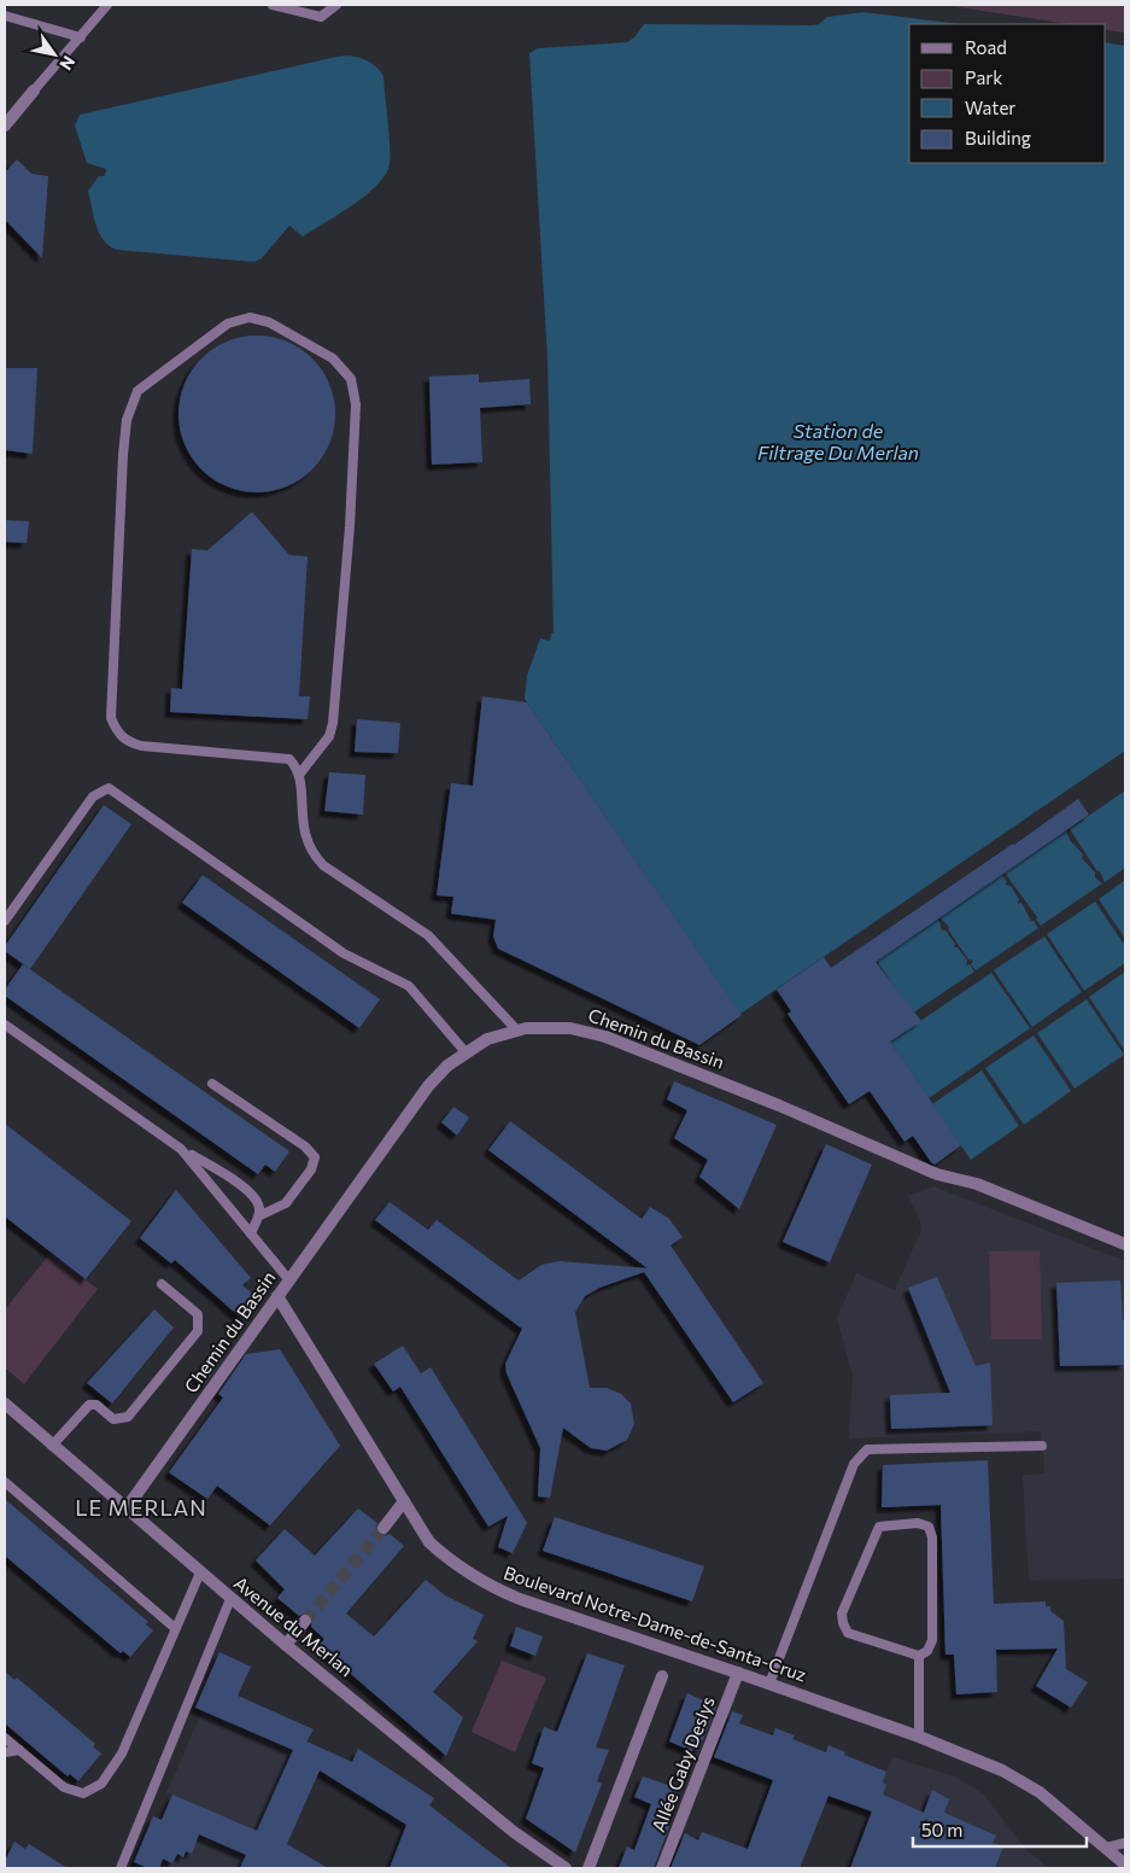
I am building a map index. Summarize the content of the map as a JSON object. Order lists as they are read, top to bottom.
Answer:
{
  "streets": {
    "street": [
      "Chemin du Bassin",
      "Boulevard Notre-Dame-de-Santa-Cruz",
      "Avenue du Merlan",
      "Allée Gaby Deslys"
    ]
  },
  "crossings": [
    ["Chemin du Bassin", "Boulevard Notre-Dame-de-Santa-Cruz"],
    ["Chemin du Bassin", "Avenue du Merlan"],
    ["Boulevard Notre-Dame-de-Santa-Cruz", "Allée Gaby Deslys"]
  ],
  "districts": ["LE MERLAN"],
  "water": ["Station de Filtrage Du Merlan"],
  "legend": [
    "Road",
    "Park",
    "Water",
    "Building"
  ],
  "scale_bar": "50 m",
  "north": "bottom right"
}
